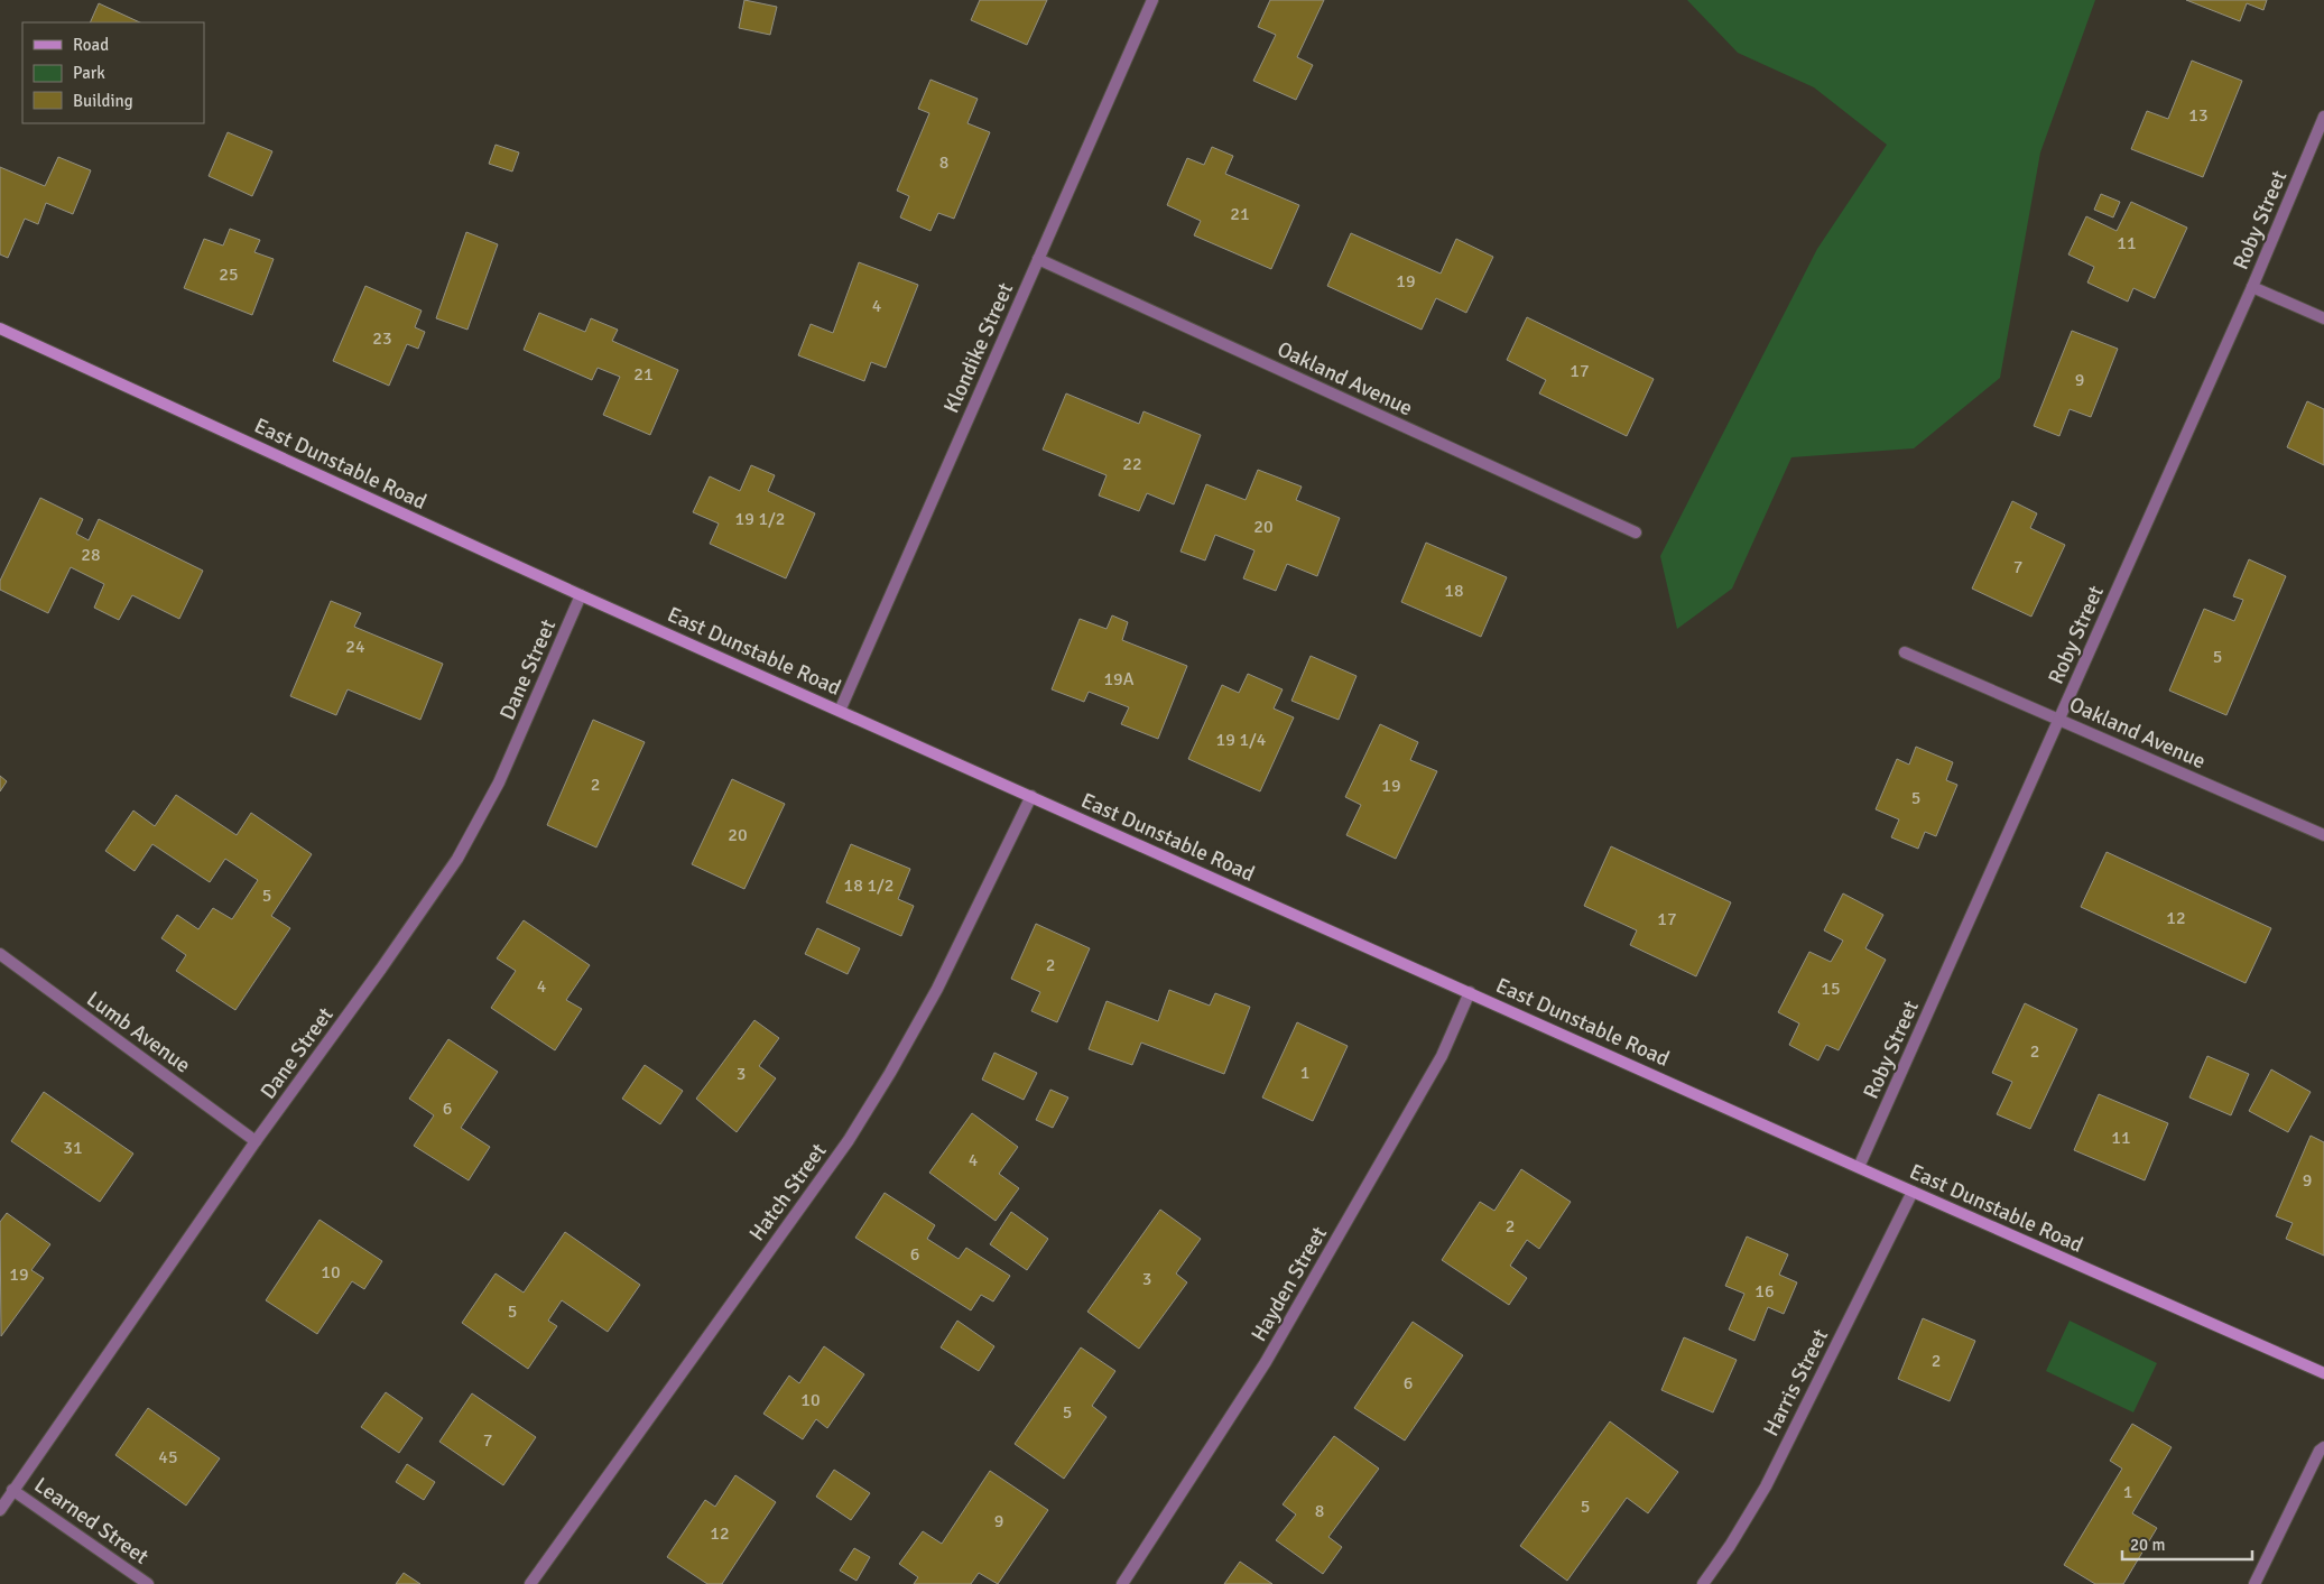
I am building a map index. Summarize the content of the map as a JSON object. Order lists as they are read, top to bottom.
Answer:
{
  "streets": {
    "street": [
      "Roby Street",
      "Klondike Street",
      "Oakland Avenue",
      "East Dunstable Road",
      "Dane Street",
      "Lumb Avenue",
      "Hatch Street",
      "Hayden Street",
      "Harris Street",
      "Learned Street"
    ]
  },
  "crossings": [
    ["Roby Street", "Oakland Avenue"],
    ["Roby Street", "East Dunstable Road"],
    ["Klondike Street", "Oakland Avenue"],
    ["Klondike Street", "East Dunstable Road"],
    ["East Dunstable Road", "Dane Street"],
    ["East Dunstable Road", "Hatch Street"],
    ["East Dunstable Road", "Hayden Street"],
    ["East Dunstable Road", "Harris Street"],
    ["Dane Street", "Lumb Avenue"],
    ["Dane Street", "Learned Street"]
  ],
  "house_numbers": [
    "13",
    "8",
    "21",
    "11",
    "25",
    "19",
    "4",
    "23",
    "17",
    "21",
    "9",
    "22",
    "19 1/2",
    "20",
    "28",
    "7",
    "18",
    "24",
    "5",
    "19A",
    "19 1/4",
    "2",
    "19",
    "5",
    "20",
    "18 1/2",
    "5",
    "12",
    "17",
    "2",
    "4",
    "15",
    "2",
    "1",
    "3",
    "6",
    "11",
    "31",
    "4",
    "9",
    "2",
    "6",
    "10",
    "19",
    "3",
    "16",
    "5",
    "2",
    "6",
    "10",
    "5",
    "7",
    "45",
    "1",
    "5",
    "8",
    "9",
    "12"
  ],
  "legend": ["Road", "Park", "Building"],
  "scale_bar": "20 m"
}
